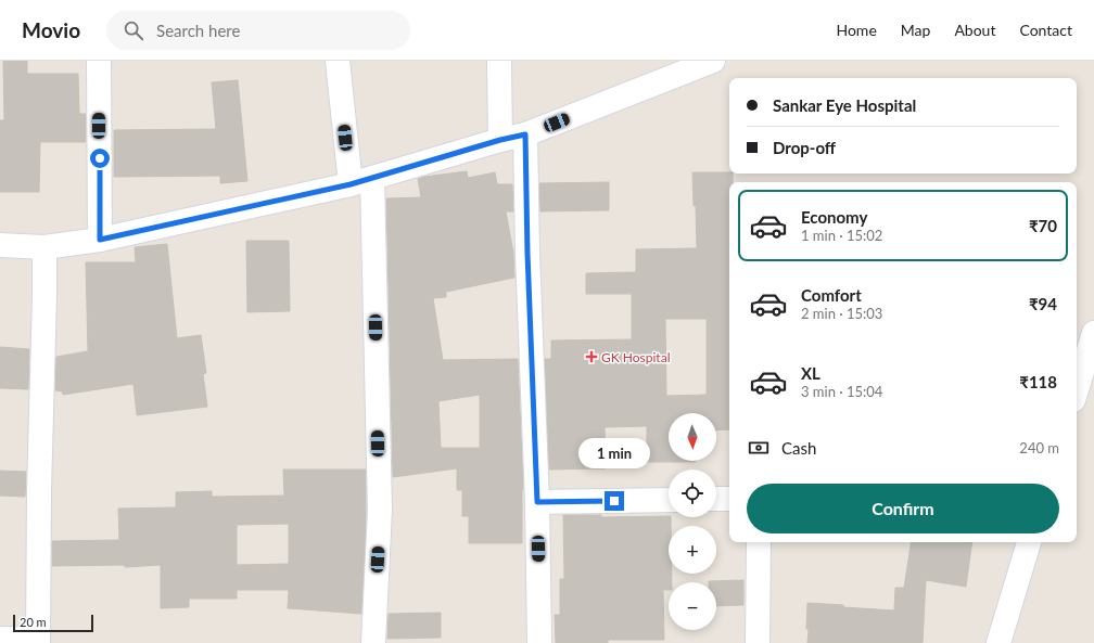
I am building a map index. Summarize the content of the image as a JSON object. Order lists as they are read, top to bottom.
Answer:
{
  "places": {
    "health": ["GK Hospital"]
  },
  "scale_bar": "20 m",
  "north": "bottom",
  "page": {
    "header": "Movio",
    "search": "Search here",
    "nav": [
      "Home",
      "Map",
      "About",
      "Contact"
    ],
    "banner": ["Sankar Eye Hospital", "Drop-off"],
    "list": [
      {
        "name": "Economy",
        "note": "1 min · 15:02",
        "value": "₹70"
      },
      {
        "name": "Comfort",
        "note": "2 min · 15:03",
        "value": "₹94"
      },
      {
        "name": "XL",
        "note": "3 min · 15:04",
        "value": "₹118"
      }
    ],
    "map_buttons": ["+", "−"],
    "pay": ["Cash", "240 m"],
    "bubble": "1 min",
    "buttons": "Confirm",
    "scale": "20 m"
  }
}
